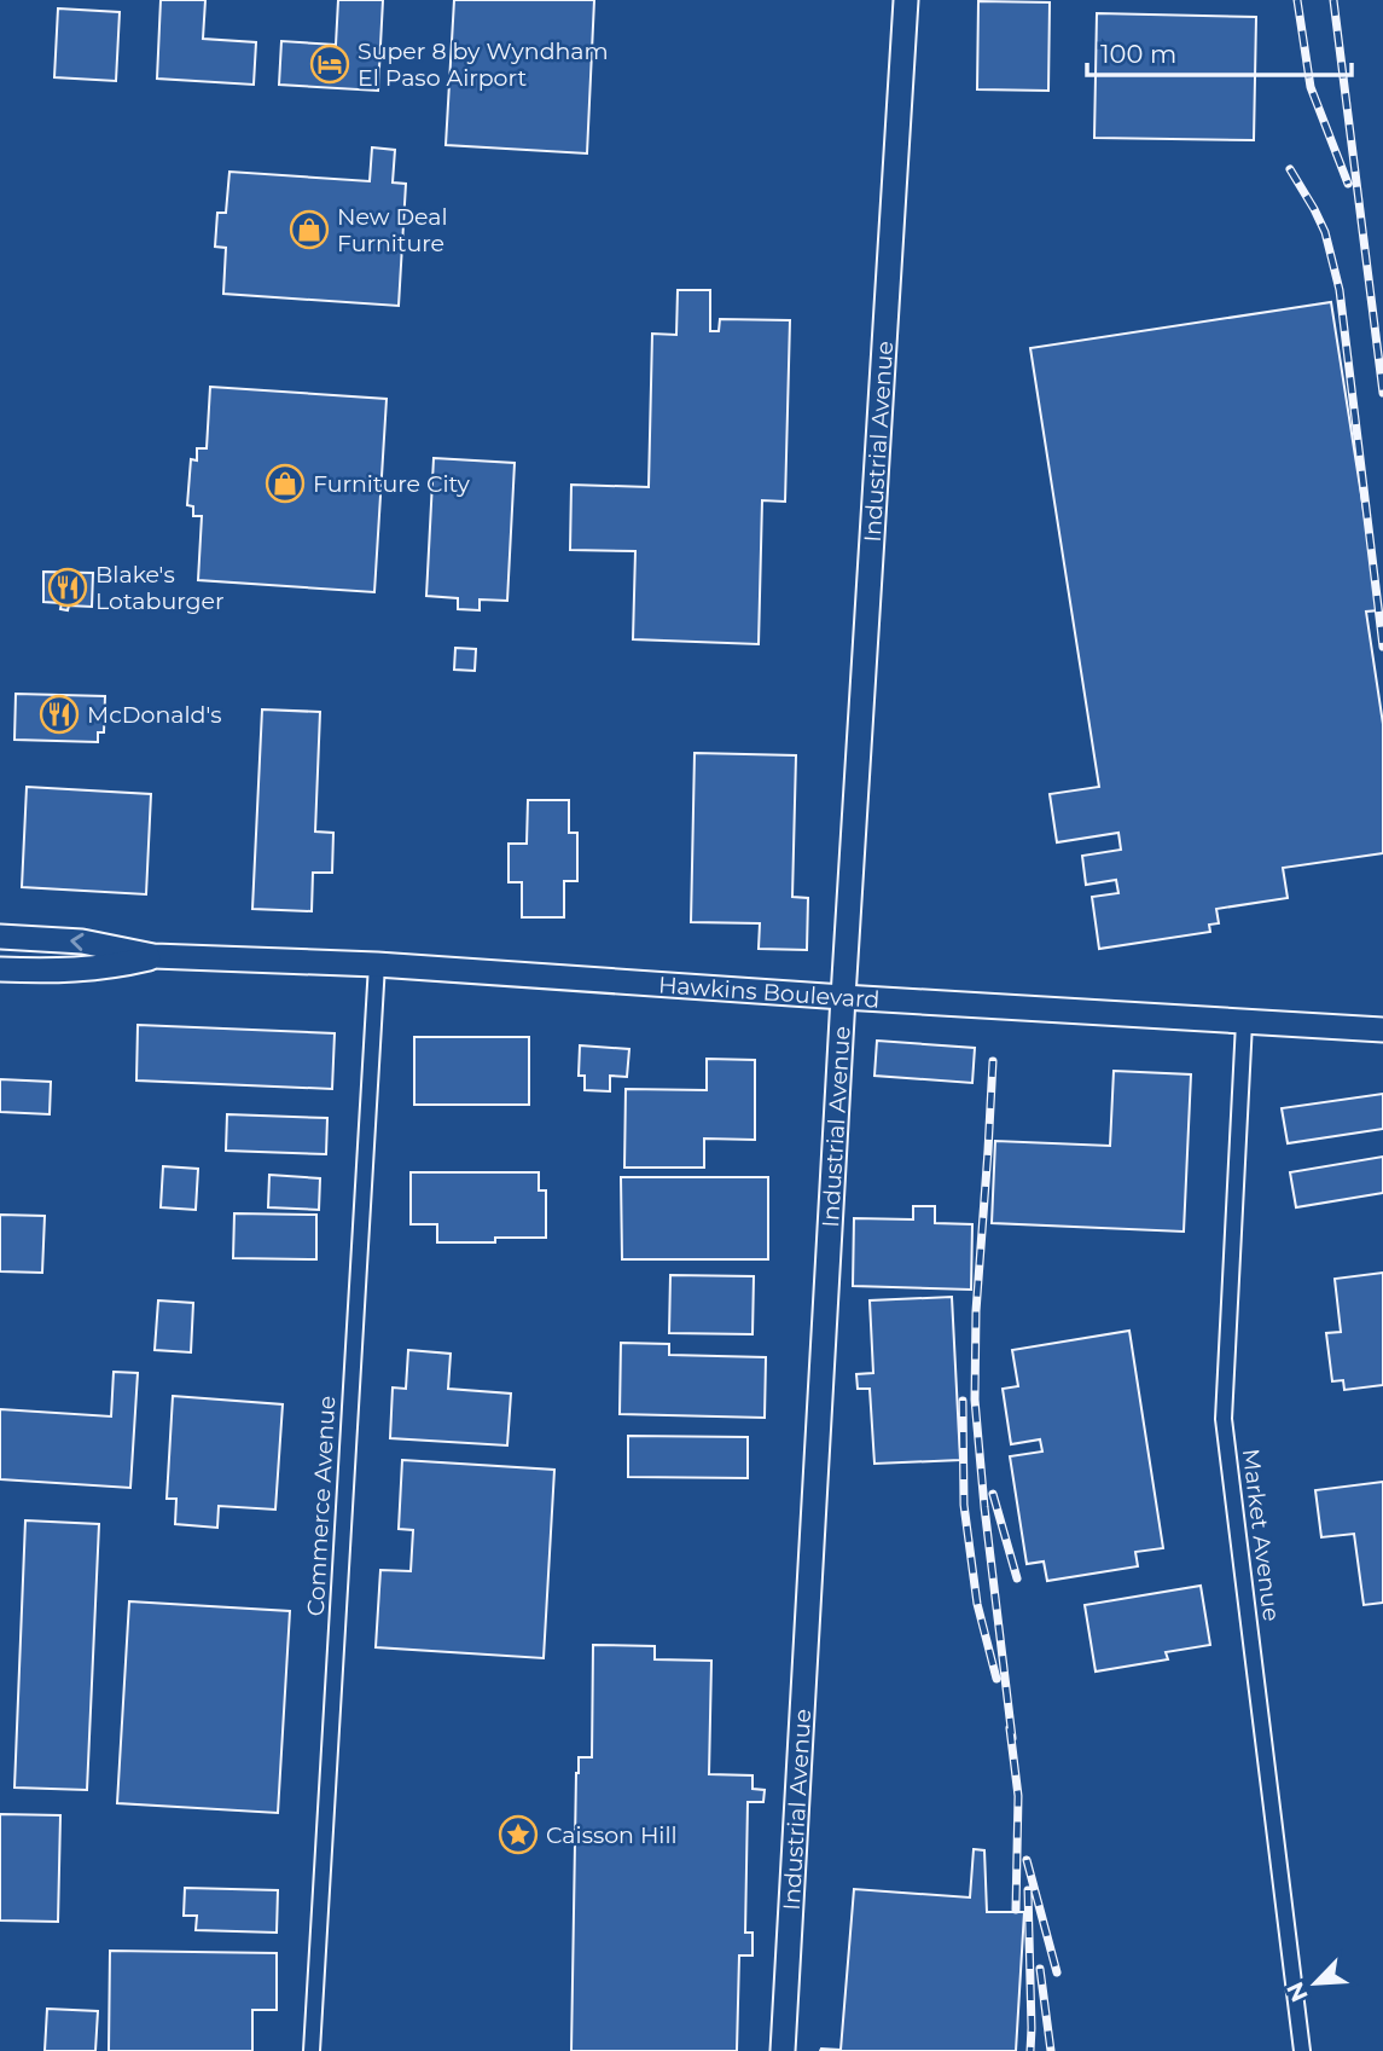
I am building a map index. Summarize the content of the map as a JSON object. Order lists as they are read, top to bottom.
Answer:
{
  "streets": {
    "street": [
      "Industrial Avenue",
      "Hawkins Boulevard",
      "Commerce Avenue",
      "Market Avenue"
    ]
  },
  "crossings": [
    ["Industrial Avenue", "Hawkins Boulevard"],
    ["Hawkins Boulevard", "Commerce Avenue"],
    ["Hawkins Boulevard", "Market Avenue"]
  ],
  "places": {
    "hotel": ["Super 8 by Wyndham El Paso Airport"],
    "shop": ["New Deal Furniture", "Furniture City"],
    "restaurant": ["Blake's Lotaburger", "McDonald's"],
    "place": ["Caisson Hill"]
  },
  "scale_bar": "100 m",
  "north": "bottom left"
}
